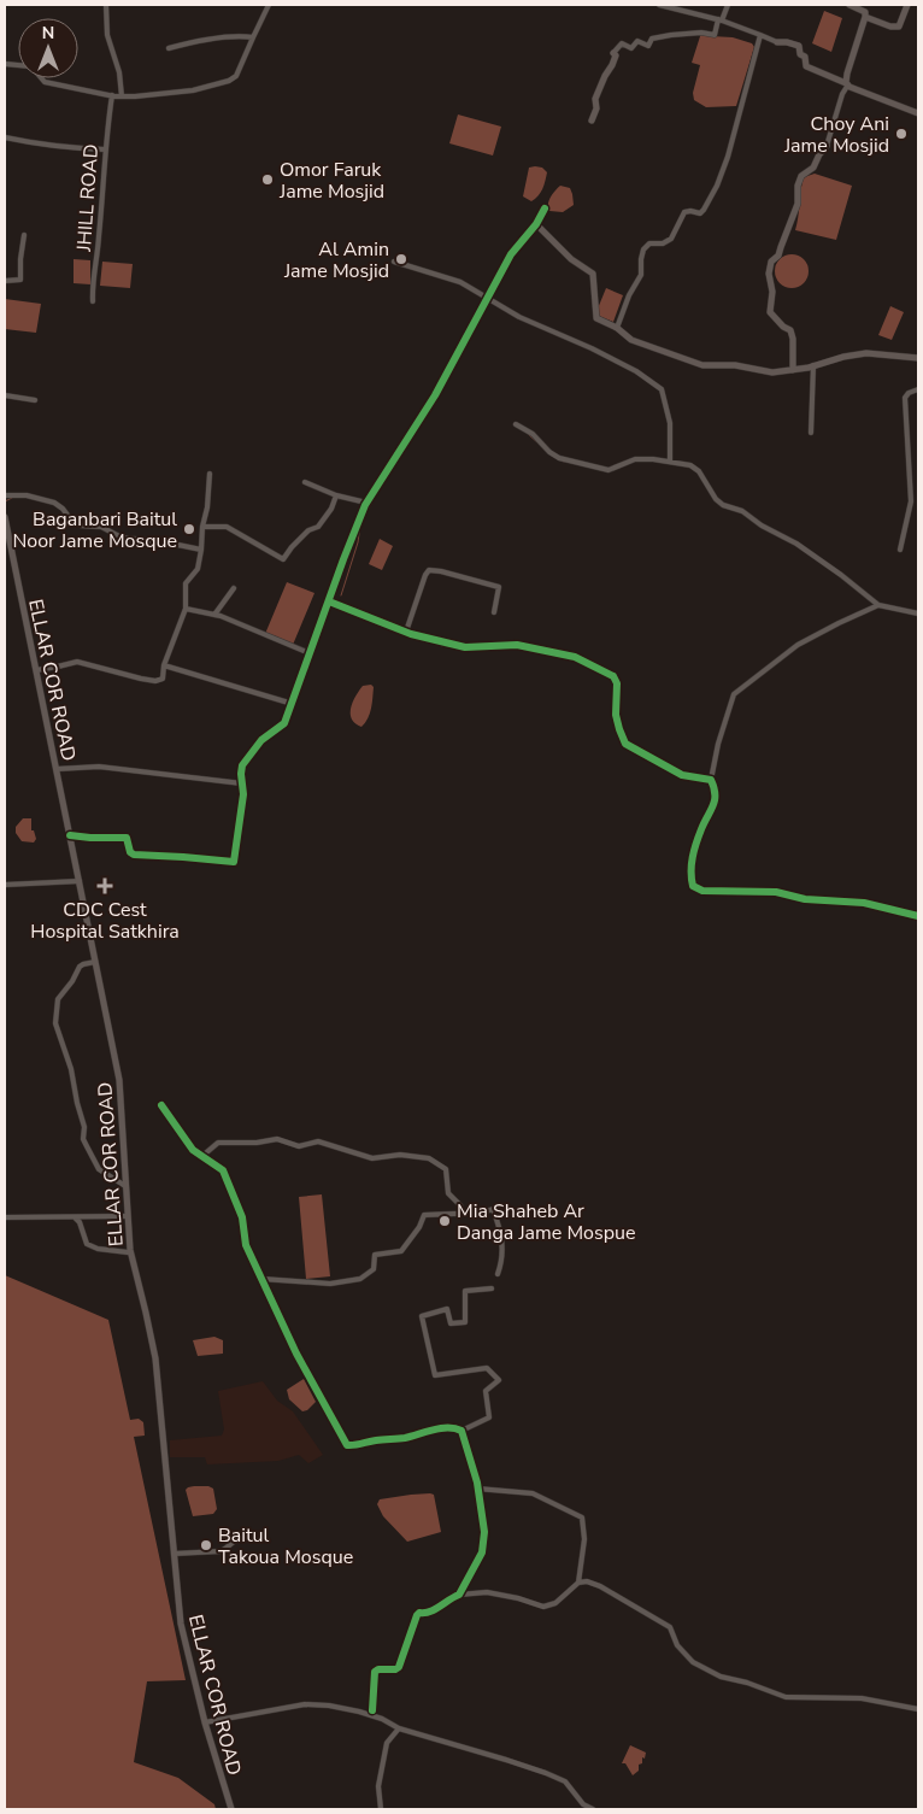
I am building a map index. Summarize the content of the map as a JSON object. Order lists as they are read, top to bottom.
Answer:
{
  "streets": {
    "main road": ["ELLAR COR ROAD"],
    "street": ["JHILL ROAD"]
  },
  "places": {
    "other": [
      "Choy Ani Jame Mosjid",
      "Omor Faruk Jame Mosjid",
      "Al Amin Jame Mosjid",
      "Baganbari Baitul Noor Jame Mosque",
      "Mia Shaheb Ar Danga Jame Mospue",
      "Baitul Takoua Mosque"
    ],
    "health": ["CDC Cest Hospital Satkhira"]
  },
  "north": "top"
}
